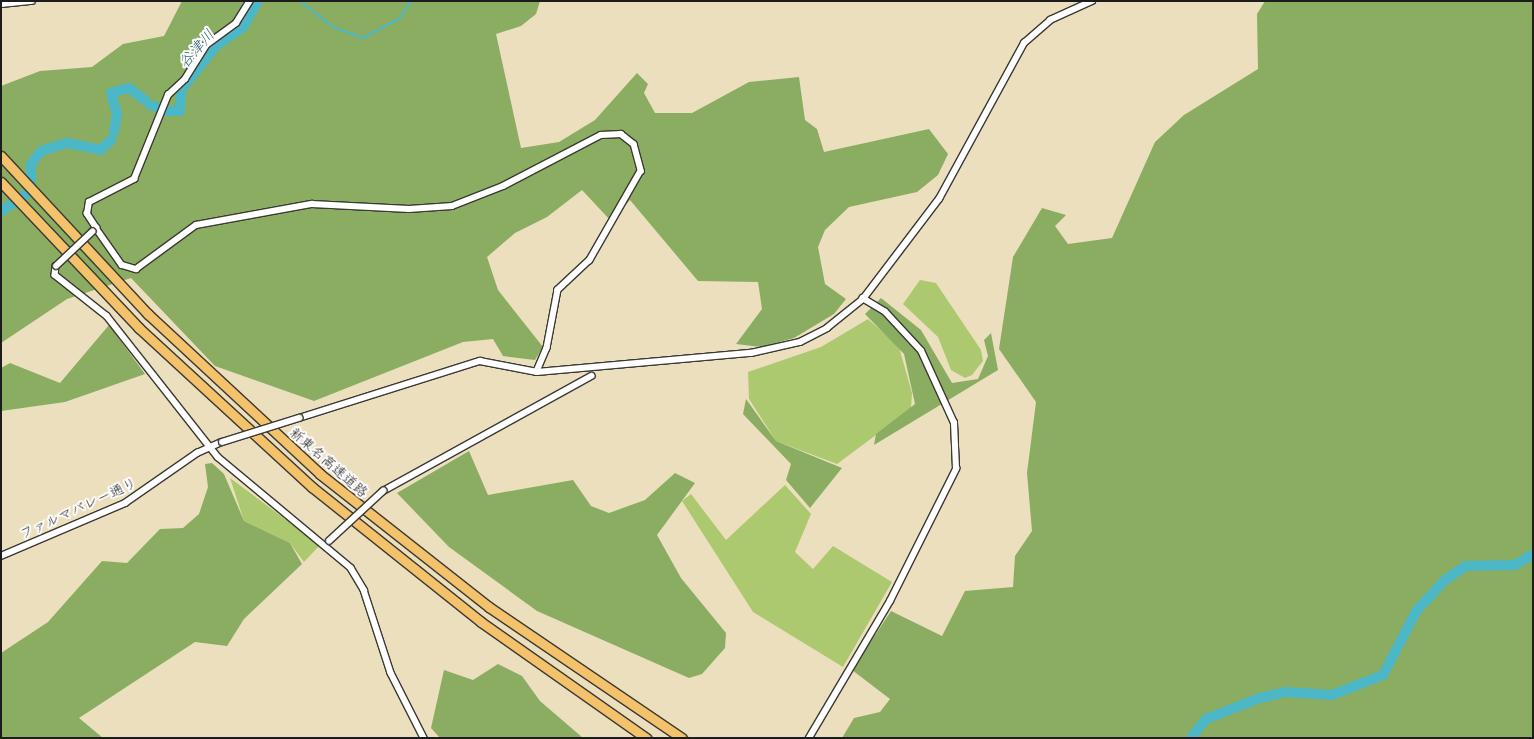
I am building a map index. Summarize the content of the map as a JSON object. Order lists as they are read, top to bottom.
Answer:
{
  "streets": {
    "highway": ["新東名高速道路"],
    "street": ["ファルマバレー通り"]
  },
  "water": ["谷津川"]
}
